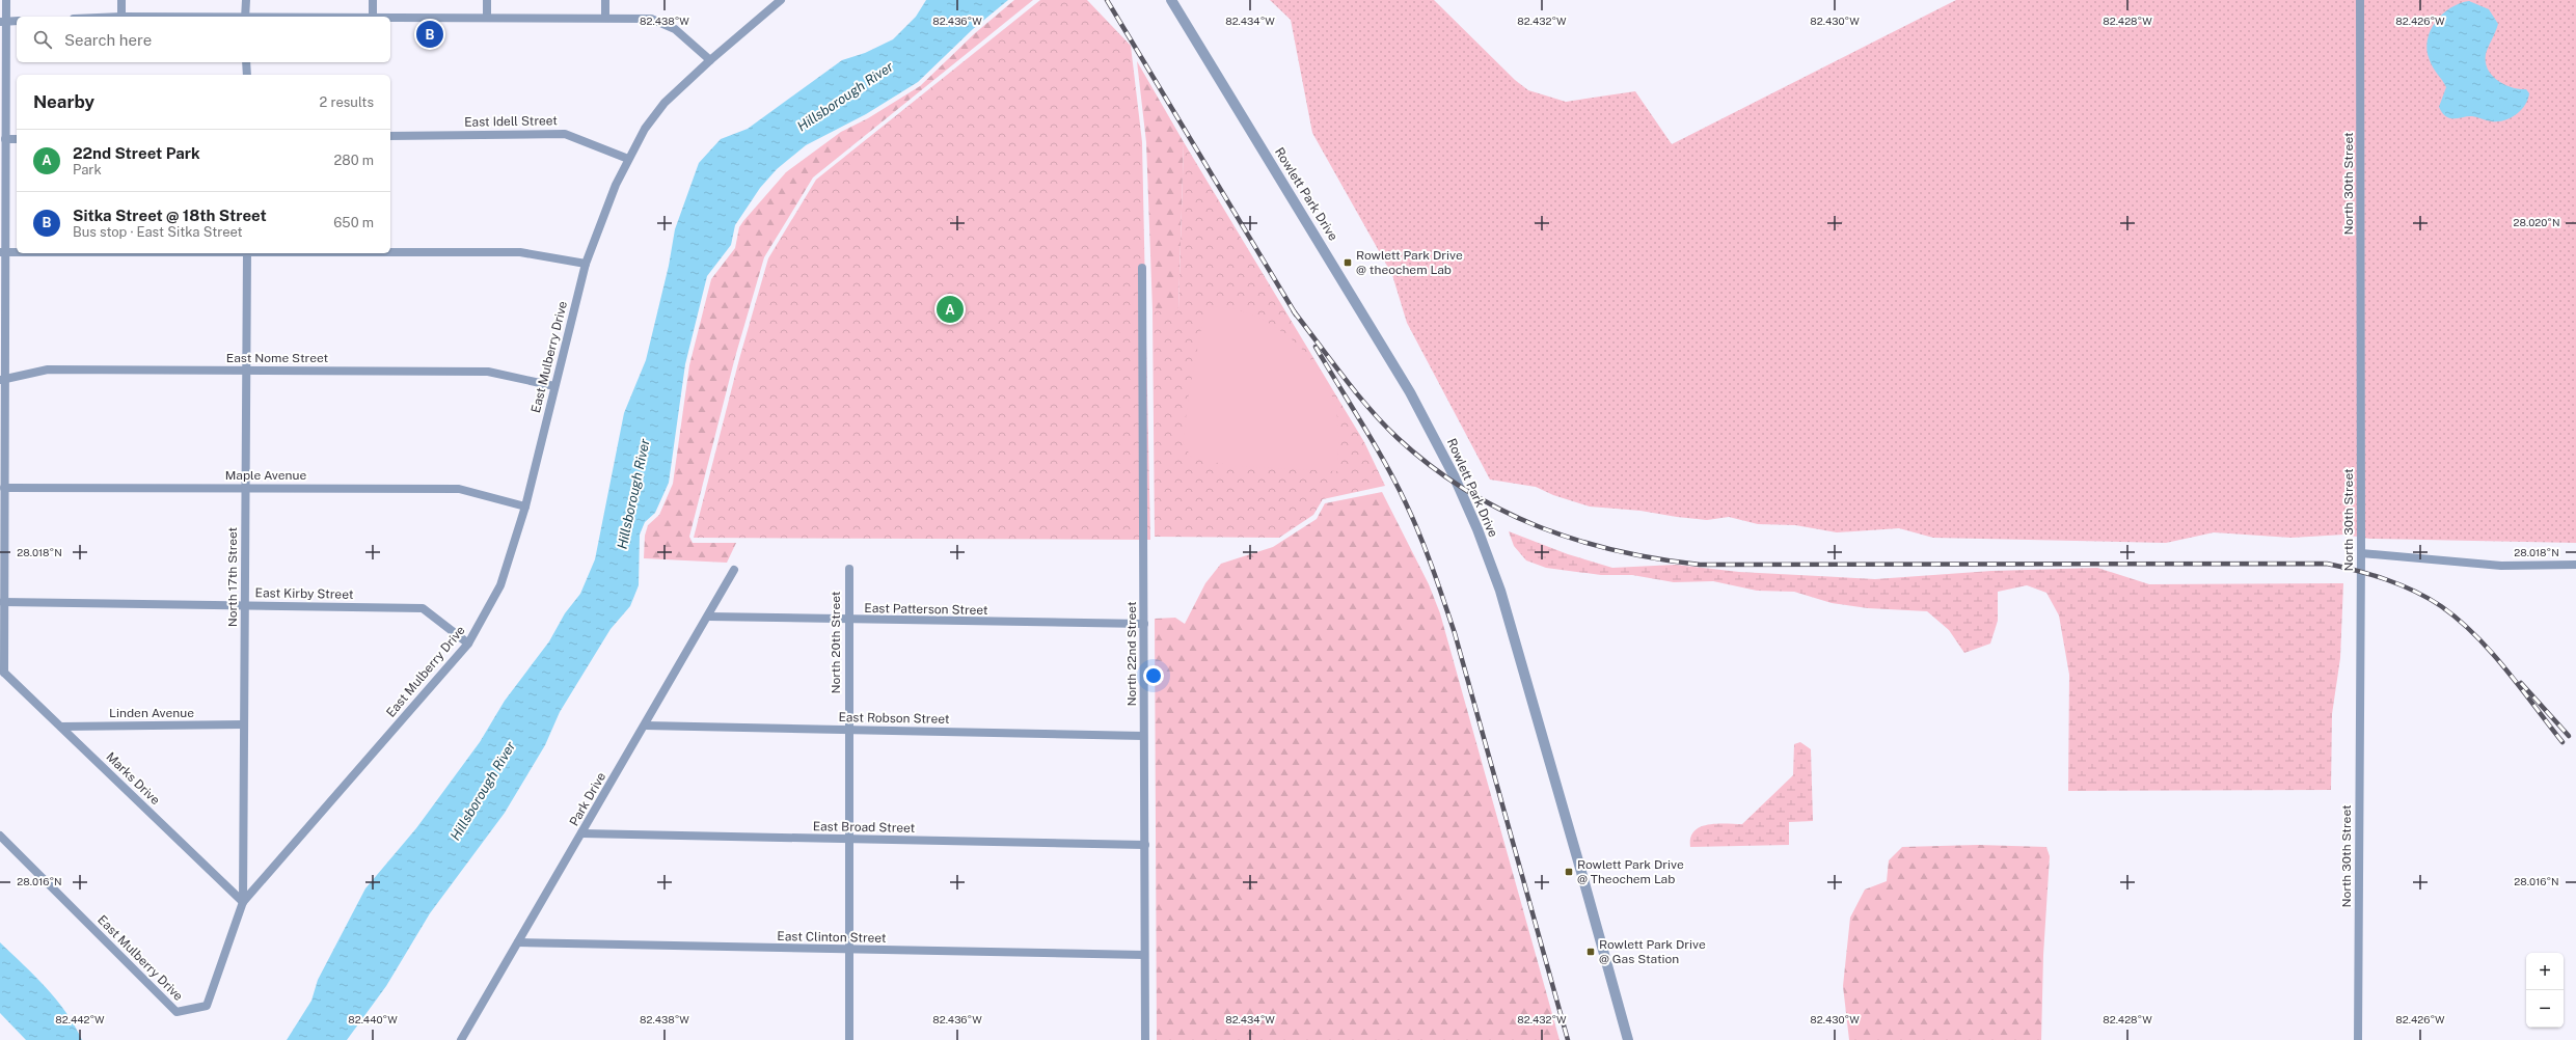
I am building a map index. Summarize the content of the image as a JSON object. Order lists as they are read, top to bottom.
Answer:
{
  "streets": {
    "street": [
      "East Idell Street",
      "North 30th Street",
      "Rowlett Park Drive",
      "East Mulberry Drive",
      "East Nome Street",
      "Maple Avenue",
      "North 17th Street",
      "East Kirby Street",
      "East Patterson Street",
      "North 20th Street",
      "North 22nd Street",
      "Linden Avenue",
      "East Robson Street",
      "Marks Drive",
      "Park Drive",
      "East Broad Street",
      "East Clinton Street"
    ]
  },
  "crossings": [
    ["East Idell Street", "East Mulberry Drive"],
    ["East Mulberry Drive", "East Nome Street"],
    ["East Mulberry Drive", "Maple Avenue"],
    ["East Mulberry Drive", "North 17th Street"],
    ["East Mulberry Drive", "East Kirby Street"],
    ["East Mulberry Drive", "Marks Drive"],
    ["East Nome Street", "North 17th Street"],
    ["Maple Avenue", "North 17th Street"],
    ["North 17th Street", "East Kirby Street"],
    ["North 17th Street", "Linden Avenue"],
    ["North 17th Street", "Marks Drive"],
    ["East Patterson Street", "North 20th Street"],
    ["East Patterson Street", "North 22nd Street"],
    ["East Patterson Street", "Park Drive"],
    ["North 20th Street", "East Robson Street"],
    ["North 20th Street", "East Broad Street"],
    ["North 20th Street", "East Clinton Street"],
    ["North 22nd Street", "East Robson Street"],
    ["North 22nd Street", "East Broad Street"],
    ["North 22nd Street", "East Clinton Street"],
    ["Linden Avenue", "Marks Drive"],
    ["East Robson Street", "Park Drive"],
    ["Park Drive", "East Broad Street"],
    ["Park Drive", "East Clinton Street"]
  ],
  "water": ["Hillsborough River"],
  "places": {
    "transit": ["Rowlett Park Drive @ theochem Lab", "Rowlett Park Drive @ Theochem Lab", "Rowlett Park Drive @ Gas Station"]
  },
  "page": {
    "search": "Search here",
    "pins": ["B", "A"],
    "heading": ["Nearby", "2 results"],
    "list": [
      {
        "mark": "A",
        "name": "22nd Street Park",
        "note": "Park",
        "value": "280 m"
      },
      {
        "mark": "B",
        "name": "Sitka Street @ 18th Street",
        "note": "Bus stop · East Sitka Street",
        "value": "650 m"
      }
    ],
    "map_buttons": ["+", "−"]
  },
  "coordinates": [
    "82.438°W",
    "82.436°W",
    "82.434°W",
    "82.432°W",
    "82.430°W",
    "82.428°W",
    "82.426°W",
    "28.020°N",
    "28.018°N",
    "28.016°N",
    "82.442°W",
    "82.440°W"
  ]
}
